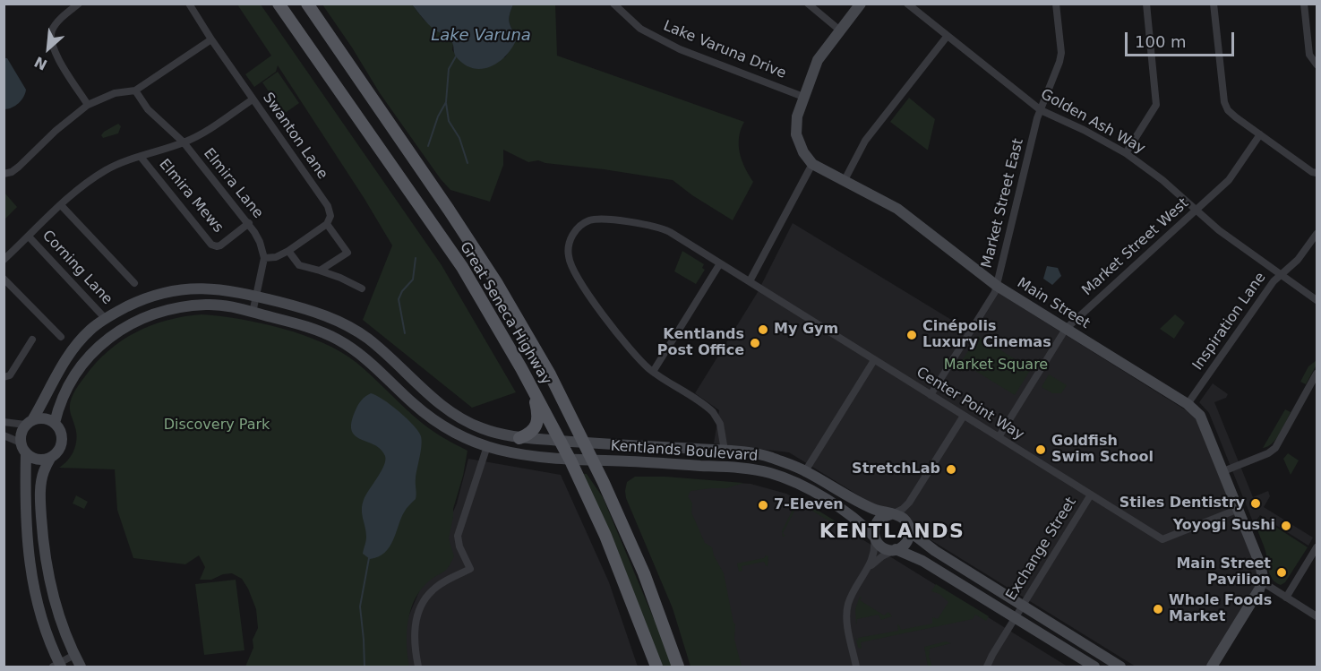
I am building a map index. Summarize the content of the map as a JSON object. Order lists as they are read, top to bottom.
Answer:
{
  "streets": {
    "main road": ["Great Seneca Highway"],
    "street": [
      "Lake Varuna Drive",
      "Golden Ash Way",
      "Swanton Lane",
      "Elmira Lane",
      "Elmira Mews",
      "Market Street East",
      "Market Street West",
      "Corning Lane",
      "Main Street",
      "Inspiration Lane",
      "Center Point Way",
      "Kentlands Boulevard",
      "Exchange Street"
    ]
  },
  "crossings": [
    ["Golden Ash Way", "Market Street East"],
    ["Golden Ash Way", "Market Street West"],
    ["Golden Ash Way", "Inspiration Lane"],
    ["Elmira Lane", "Elmira Mews"],
    ["Market Street East", "Main Street"],
    ["Market Street East", "Center Point Way"],
    ["Market Street West", "Main Street"],
    ["Market Street West", "Center Point Way"],
    ["Corning Lane", "Kentlands Boulevard"],
    ["Main Street", "Inspiration Lane"],
    ["Main Street", "Center Point Way"],
    ["Great Seneca Highway", "Kentlands Boulevard"],
    ["Center Point Way", "Exchange Street"]
  ],
  "districts": ["KENTLANDS"],
  "water": ["Lake Varuna"],
  "parks": ["Market Square", "Discovery Park"],
  "places": [
    "My Gym",
    "Cinépolis Luxury Cinemas",
    "Kentlands Post Office",
    "Goldfish Swim School",
    "StretchLab",
    "Stiles Dentistry",
    "7-Eleven",
    "Yoyogi Sushi",
    "Main Street Pavilion",
    "Whole Foods Market"
  ],
  "scale_bar": "100 m",
  "north": "bottom left"
}
